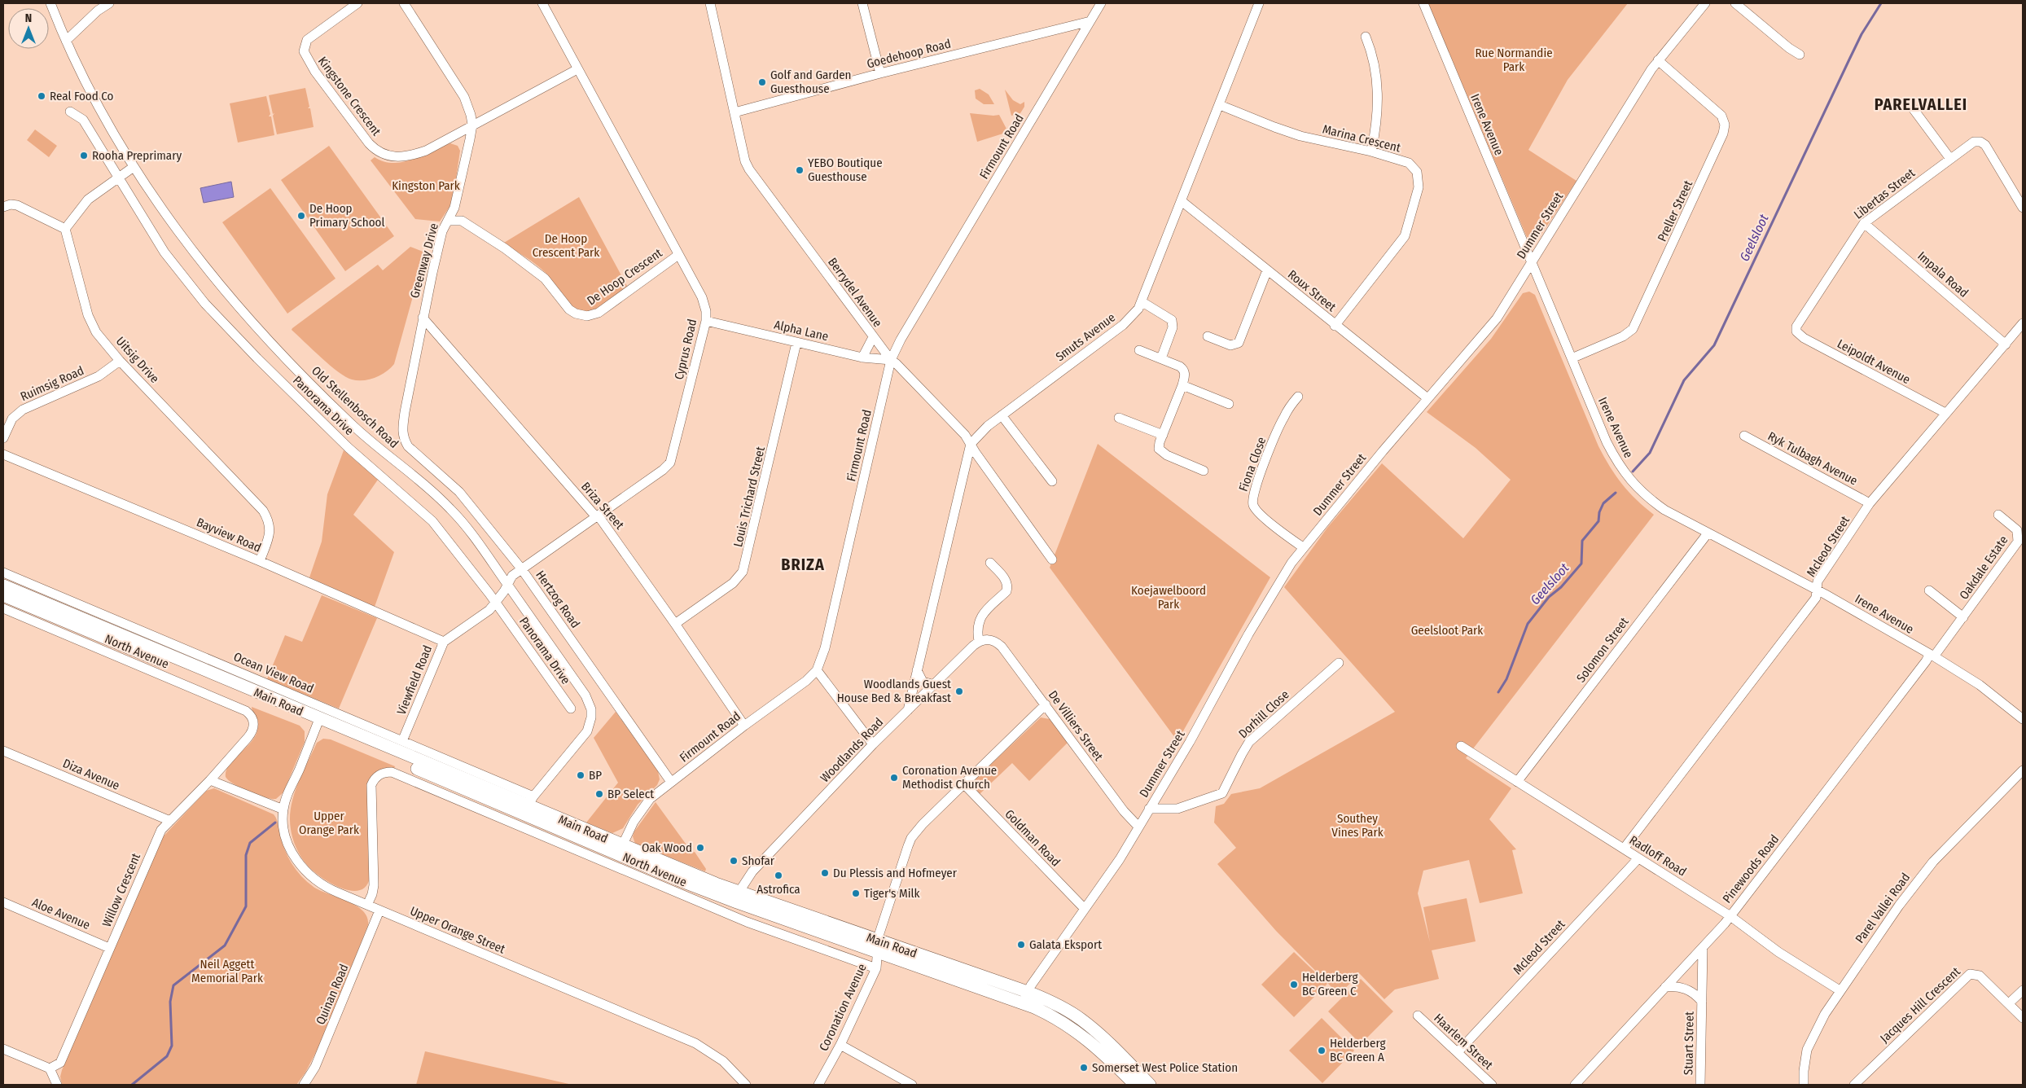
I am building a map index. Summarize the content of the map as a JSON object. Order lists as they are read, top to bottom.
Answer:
{
  "streets": {
    "main road": ["Main Road"],
    "street": [
      "Goedehoop Road",
      "Kingstone Crescent",
      "Irene Avenue",
      "Marina Crescent",
      "Firmount Road",
      "Libertas Street",
      "Preller Street",
      "Dummer Street",
      "Greenway Drive",
      "Impala Road",
      "De Hoop Crescent",
      "Roux Street",
      "Berrydel Avenue",
      "Alpha Lane",
      "Smuts Avenue",
      "Cyprus Road",
      "Uitsig Drive",
      "Leipoldt Avenue",
      "Ruimsig Road",
      "Panorama Drive",
      "Old Stellenbosch Road",
      "Ryk Tulbagh Avenue",
      "Fiona Close",
      "Louis Trichard Street",
      "Briza Street",
      "Bayview Road",
      "Mcleod Street",
      "Oakdale Estate",
      "Hertzog Road",
      "Solomon Street",
      "North Avenue",
      "Ocean View Road",
      "Viewfield Road",
      "Dorhill Close",
      "De Villiers Street",
      "Woodlands Road",
      "Diza Avenue",
      "Goldman Road",
      "Radloff Road",
      "Pinewoods Road",
      "Willow Crescent",
      "Parel Vallei Road",
      "Aloe Avenue",
      "Upper Orange Street",
      "Quinan Road",
      "Jacques Hill Crescent",
      "Coronation Avenue",
      "Haarlem Street",
      "Stuart Street"
    ]
  },
  "crossings": [
    ["Goedehoop Road", "Firmount Road"],
    ["Goedehoop Road", "Berrydel Avenue"],
    ["Kingstone Crescent", "Greenway Drive"],
    ["Kingstone Crescent", "Cyprus Road"],
    ["Irene Avenue", "Preller Street"],
    ["Irene Avenue", "Dummer Street"],
    ["Irene Avenue", "Mcleod Street"],
    ["Irene Avenue", "Oakdale Estate"],
    ["Irene Avenue", "Solomon Street"],
    ["Irene Avenue", "Pinewoods Road"],
    ["Marina Crescent", "Roux Street"],
    ["Marina Crescent", "Smuts Avenue"],
    ["Firmount Road", "Berrydel Avenue"],
    ["Firmount Road", "Alpha Lane"],
    ["Firmount Road", "Briza Street"],
    ["Firmount Road", "Hertzog Road"],
    ["Firmount Road", "Main Road"],
    ["Libertas Street", "Impala Road"],
    ["Libertas Street", "Leipoldt Avenue"],
    ["Preller Street", "Dummer Street"],
    ["Dummer Street", "Roux Street"],
    ["Dummer Street", "Fiona Close"],
    ["Dummer Street", "Main Road"],
    ["Dummer Street", "Dorhill Close"],
    ["Dummer Street", "De Villiers Street"],
    ["Dummer Street", "Goldman Road"],
    ["Greenway Drive", "De Hoop Crescent"],
    ["Greenway Drive", "Briza Street"],
    ["Greenway Drive", "Hertzog Road"],
    ["Impala Road", "Mcleod Street"],
    ["De Hoop Crescent", "Cyprus Road"],
    ["Roux Street", "Smuts Avenue"],
    ["Berrydel Avenue", "Alpha Lane"],
    ["Berrydel Avenue", "Smuts Avenue"],
    ["Alpha Lane", "Cyprus Road"],
    ["Alpha Lane", "Louis Trichard Street"],
    ["Cyprus Road", "Old Stellenbosch Road"],
    ["Cyprus Road", "Briza Street"],
    ["Cyprus Road", "Hertzog Road"],
    ["Cyprus Road", "Viewfield Road"],
    ["Uitsig Drive", "Ruimsig Road"],
    ["Uitsig Drive", "Bayview Road"],
    ["Leipoldt Avenue", "Mcleod Street"],
    ["Panorama Drive", "Viewfield Road"],
    ["Old Stellenbosch Road", "Ocean View Road"],
    ["Old Stellenbosch Road", "Viewfield Road"],
    ["Old Stellenbosch Road", "Main Road"],
    ["Ryk Tulbagh Avenue", "Mcleod Street"],
    ["Louis Trichard Street", "Briza Street"],
    ["Bayview Road", "Viewfield Road"],
    ["Mcleod Street", "Radloff Road"],
    ["Mcleod Street", "Haarlem Street"],
    ["Oakdale Estate", "Pinewoods Road"],
    ["Solomon Street", "Radloff Road"],
    ["North Avenue", "Willow Crescent"],
    ["North Avenue", "Upper Orange Street"],
    ["North Avenue", "Coronation Avenue"],
    ["Ocean View Road", "Viewfield Road"],
    ["Ocean View Road", "Main Road"],
    ["Main Road", "Woodlands Road"],
    ["Main Road", "Upper Orange Street"],
    ["Main Road", "Coronation Avenue"],
    ["De Villiers Street", "Woodlands Road"],
    ["De Villiers Street", "Coronation Avenue"],
    ["Diza Avenue", "Willow Crescent"],
    ["Goldman Road", "Coronation Avenue"],
    ["Radloff Road", "Pinewoods Road"],
    ["Radloff Road", "Parel Vallei Road"],
    ["Pinewoods Road", "Stuart Street"],
    ["Willow Crescent", "Aloe Avenue"],
    ["Upper Orange Street", "Quinan Road"]
  ],
  "districts": ["PARELVALLEI", "BRIZA"],
  "water": ["Geelsloot"],
  "parks": [
    "Rue Normandie Park",
    "Kingston Park",
    "De Hoop Crescent Park",
    "Koejawelboord Park",
    "Geelsloot Park",
    "Upper Orange Park",
    "Southey Vines Park",
    "Neil Aggett Memorial Park"
  ],
  "places": [
    "Golf and Garden Guesthouse",
    "Real Food Co",
    "Rooha Preprimary",
    "YEBO Boutique Guesthouse",
    "De Hoop Primary School",
    "Woodlands Guest House Bed & Breakfast",
    "BP",
    "Coronation Avenue Methodist Church",
    "BP Select",
    "Oak Wood",
    "Shofar",
    "Du Plessis and Hofmeyer",
    "Astrofica",
    "Tiger's Milk",
    "Galata Eksport",
    "Helderberg BC Green C",
    "Helderberg BC Green A",
    "Somerset West Police Station"
  ],
  "north": "top"
}
